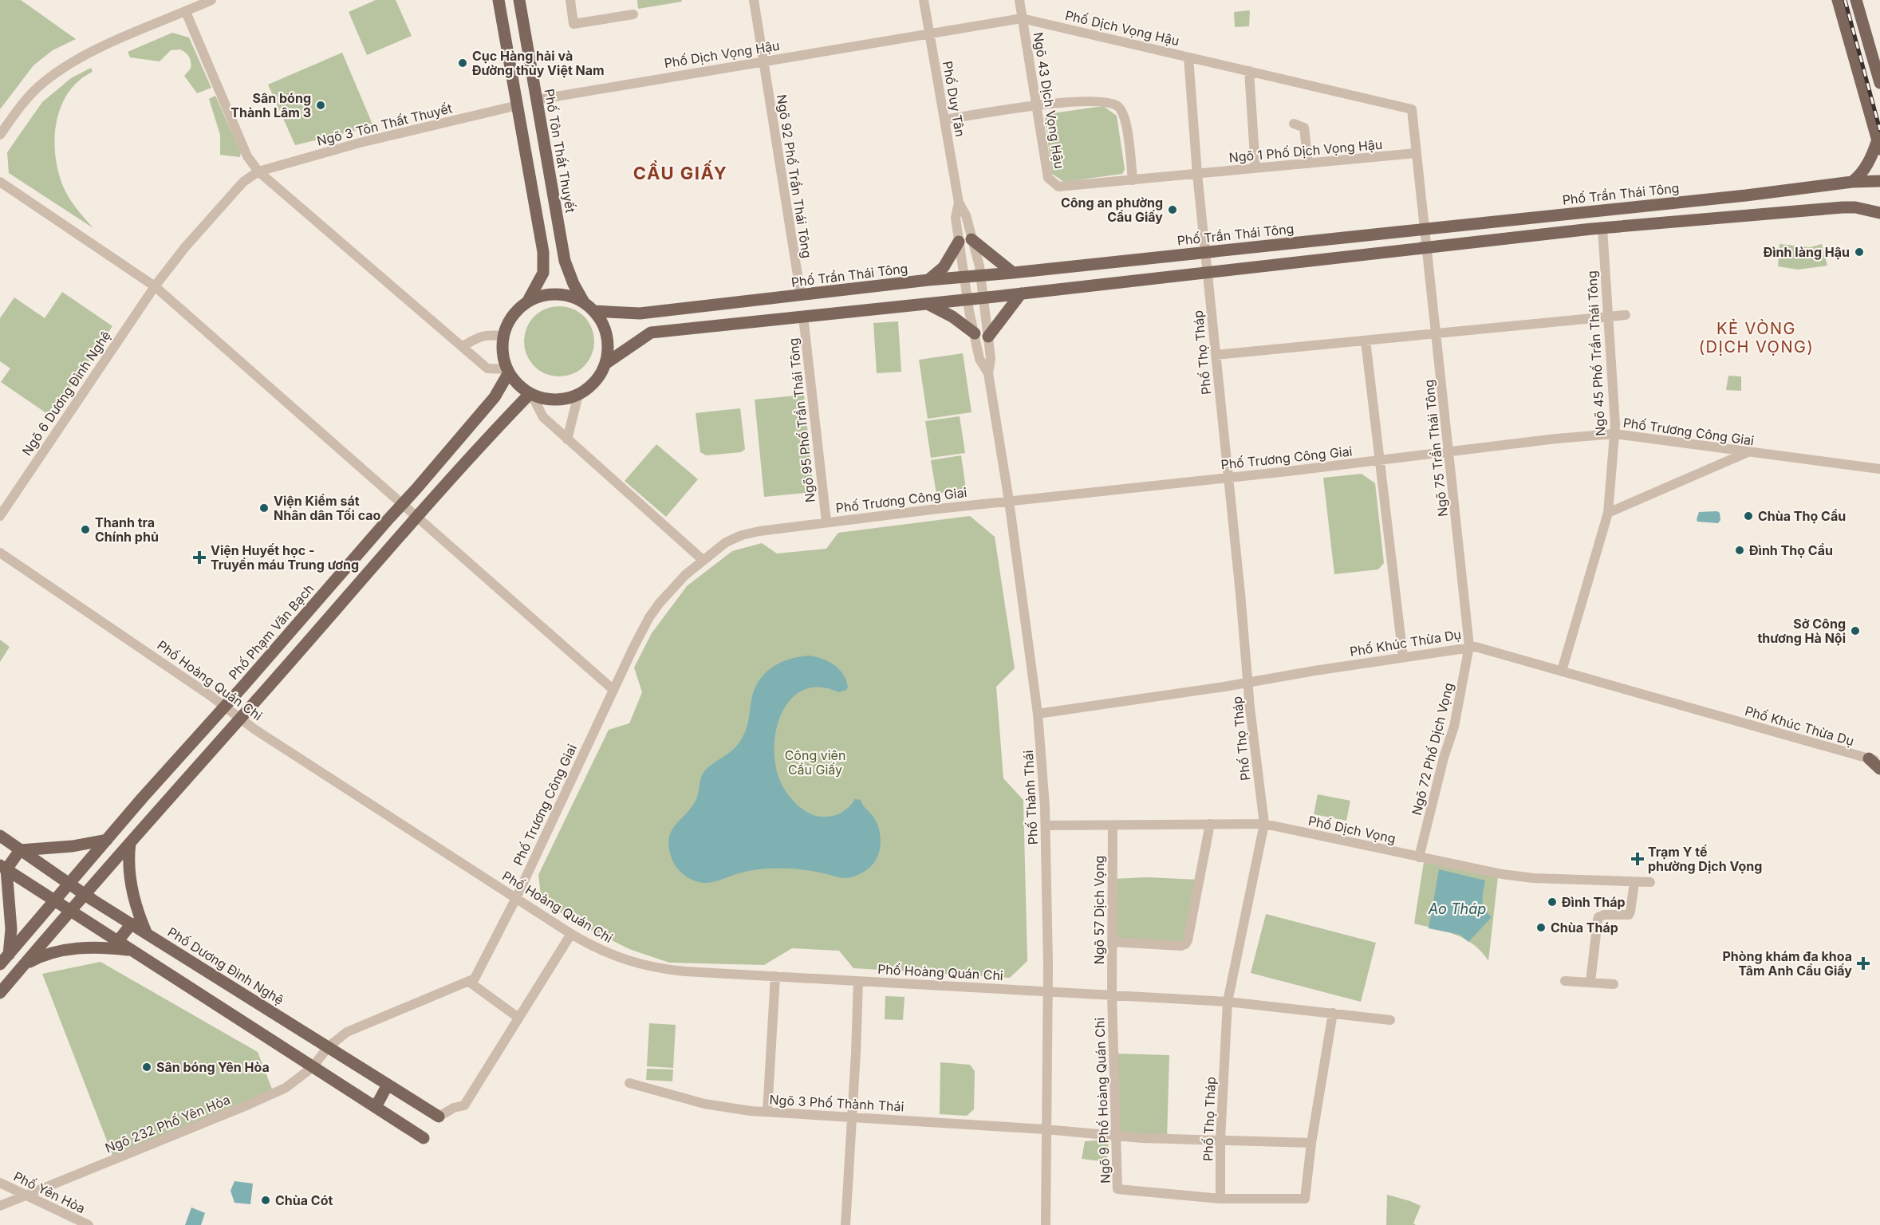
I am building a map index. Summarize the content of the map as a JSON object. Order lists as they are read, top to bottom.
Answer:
{
  "streets": {
    "main road": [
      "Phố Tôn Thất Thuyết",
      "Phố Trần Thái Tông",
      "Phố Phạm Văn Bạch",
      "Phố Dương Đình Nghệ"
    ],
    "street": [
      "Phố Dịch Vọng Hậu",
      "Phố Duy Tân",
      "Ngõ 43 Dịch Vọng Hậu",
      "Ngõ 3 Tôn Thất Thuyết",
      "Ngõ 1 Phố Dịch Vọng Hậu",
      "Ngõ 92 Phố Trần Thái Tông",
      "Phố Thọ Tháp",
      "Ngõ 45 Phố Trần Thái Tông",
      "Ngõ 6 Dương Đình Nghệ",
      "Ngõ 95 Phố Trần Thái Tông",
      "Phố Trương Công Giai",
      "Ngõ 75 Trần Thái Tông",
      "Phố Khúc Thừa Dụ",
      "Phố Hoàng Quán Chi",
      "Ngõ 72 Phố Dịch Vọng",
      "Phố Thành Thái",
      "Phố Dịch Vọng",
      "Ngõ 57 Dịch Vọng",
      "Ngõ 9 Phố Hoàng Quán Chi",
      "Ngõ 3 Phố Thành Thái",
      "Ngõ 232 Phố Yên Hòa",
      "Phố Yên Hòa"
    ]
  },
  "crossings": [
    ["Phố Dịch Vọng Hậu", "Phố Duy Tân"],
    ["Phố Dịch Vọng Hậu", "Ngõ 43 Dịch Vọng Hậu"],
    ["Phố Dịch Vọng Hậu", "Phố Tôn Thất Thuyết"],
    ["Phố Dịch Vọng Hậu", "Ngõ 1 Phố Dịch Vọng Hậu"],
    ["Phố Dịch Vọng Hậu", "Ngõ 92 Phố Trần Thái Tông"],
    ["Phố Dịch Vọng Hậu", "Phố Trần Thái Tông"],
    ["Phố Dịch Vọng Hậu", "Phố Thọ Tháp"],
    ["Phố Dịch Vọng Hậu", "Ngõ 75 Trần Thái Tông"],
    ["Phố Duy Tân", "Phố Trần Thái Tông"],
    ["Phố Duy Tân", "Phố Thành Thái"],
    ["Ngõ 43 Dịch Vọng Hậu", "Ngõ 1 Phố Dịch Vọng Hậu"],
    ["Ngõ 43 Dịch Vọng Hậu", "Phố Thọ Tháp"],
    ["Ngõ 3 Tôn Thất Thuyết", "Ngõ 6 Dương Đình Nghệ"],
    ["Phố Tôn Thất Thuyết", "Phố Trần Thái Tông"],
    ["Phố Tôn Thất Thuyết", "Phố Phạm Văn Bạch"],
    ["Ngõ 1 Phố Dịch Vọng Hậu", "Phố Thọ Tháp"],
    ["Ngõ 92 Phố Trần Thái Tông", "Phố Trần Thái Tông"],
    ["Phố Trần Thái Tông", "Phố Thọ Tháp"],
    ["Phố Trần Thái Tông", "Phố Phạm Văn Bạch"],
    ["Phố Thọ Tháp", "Phố Trương Công Giai"],
    ["Phố Thọ Tháp", "Phố Khúc Thừa Dụ"],
    ["Phố Thọ Tháp", "Phố Hoàng Quán Chi"],
    ["Phố Thọ Tháp", "Phố Dịch Vọng"],
    ["Phố Thọ Tháp", "Ngõ 9 Phố Hoàng Quán Chi"],
    ["Phố Thọ Tháp", "Ngõ 3 Phố Thành Thái"],
    ["Ngõ 45 Phố Trần Thái Tông", "Phố Trương Công Giai"],
    ["Ngõ 45 Phố Trần Thái Tông", "Phố Khúc Thừa Dụ"],
    ["Ngõ 95 Phố Trần Thái Tông", "Phố Trương Công Giai"],
    ["Phố Trương Công Giai", "Ngõ 75 Trần Thái Tông"],
    ["Phố Trương Công Giai", "Phố Hoàng Quán Chi"],
    ["Phố Trương Công Giai", "Phố Thành Thái"],
    ["Phố Trương Công Giai", "Phố Dương Đình Nghệ"],
    ["Phố Trương Công Giai", "Ngõ 232 Phố Yên Hòa"],
    ["Ngõ 75 Trần Thái Tông", "Phố Khúc Thừa Dụ"],
    ["Ngõ 75 Trần Thái Tông", "Ngõ 72 Phố Dịch Vọng"],
    ["Phố Phạm Văn Bạch", "Phố Hoàng Quán Chi"],
    ["Phố Phạm Văn Bạch", "Phố Dương Đình Nghệ"],
    ["Phố Khúc Thừa Dụ", "Ngõ 72 Phố Dịch Vọng"],
    ["Phố Khúc Thừa Dụ", "Phố Thành Thái"],
    ["Phố Hoàng Quán Chi", "Phố Thành Thái"],
    ["Phố Hoàng Quán Chi", "Ngõ 57 Dịch Vọng"],
    ["Phố Hoàng Quán Chi", "Ngõ 9 Phố Hoàng Quán Chi"],
    ["Ngõ 72 Phố Dịch Vọng", "Phố Dịch Vọng"],
    ["Phố Thành Thái", "Phố Dịch Vọng"],
    ["Phố Thành Thái", "Ngõ 3 Phố Thành Thái"],
    ["Phố Dịch Vọng", "Ngõ 57 Dịch Vọng"],
    ["Ngõ 57 Dịch Vọng", "Ngõ 9 Phố Hoàng Quán Chi"],
    ["Phố Dương Đình Nghệ", "Ngõ 232 Phố Yên Hòa"],
    ["Ngõ 9 Phố Hoàng Quán Chi", "Ngõ 3 Phố Thành Thái"],
    ["Ngõ 232 Phố Yên Hòa", "Phố Yên Hòa"]
  ],
  "districts": ["CẦU GIẤY", "KẺ VÒNG (DỊCH VỌNG)"],
  "water": ["Ao Tháp"],
  "parks": ["Công viên Cầu Giấy"],
  "places": {
    "other": [
      "Cục Hàng hải và Đường thủy Việt Nam",
      "Sân bóng Thành Lâm 3",
      "Công an phường Cầu Giấy",
      "Đình làng Hậu",
      "Viện Kiểm sát Nhân dân Tối cao",
      "Chùa Thọ Cầu",
      "Thanh tra Chính phủ",
      "Đình Thọ Cầu",
      "Sở Công thương Hà Nội",
      "Đình Tháp",
      "Chùa Tháp",
      "Sân bóng Yên Hòa",
      "Chùa Cót"
    ],
    "health": ["Viện Huyết học - Truyền máu Trung ương", "Trạm Y tế phường Dịch Vọng", "Phòng khám đa khoa Tâm Anh Cầu Giấy"]
  }
}
